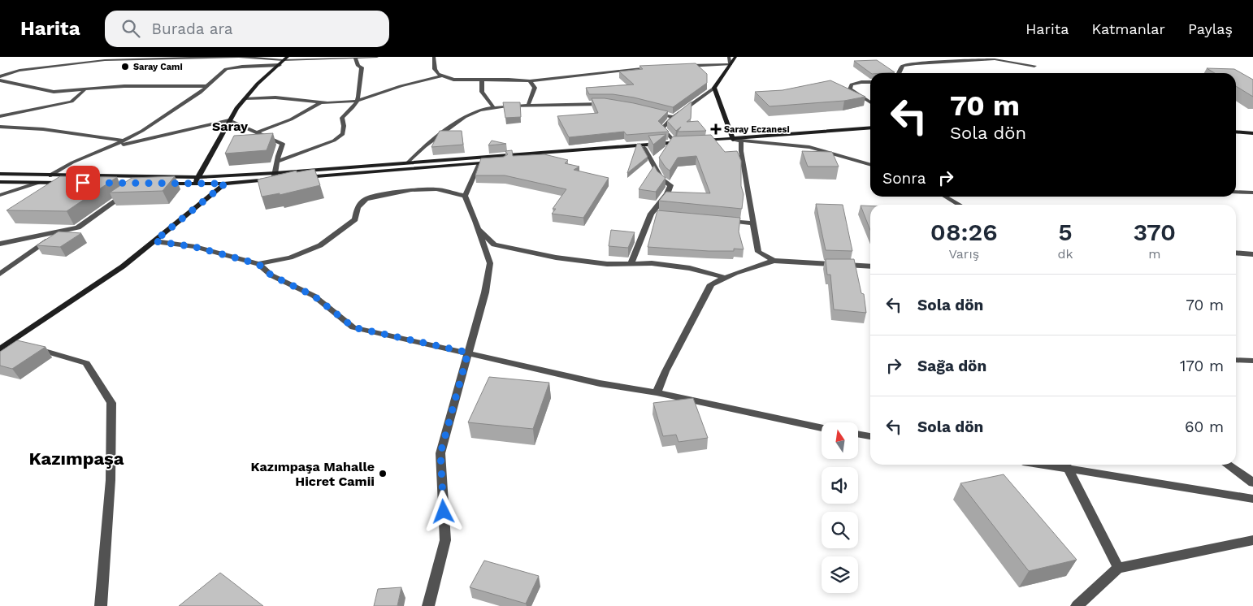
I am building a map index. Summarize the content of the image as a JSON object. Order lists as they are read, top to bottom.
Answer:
{
  "districts": ["Saray", "Kazımpaşa"],
  "places": {
    "other": ["Saray Cami", "Kazımpaşa Mahalle Hicret Camii"],
    "health": ["Saray Eczanesi"]
  },
  "north": "top",
  "page": {
    "header": "Harita",
    "search": "Burada ara",
    "nav": ["Harita", "Katmanlar", "Paylaş"],
    "turn": ["70 m", "Sola dön"],
    "then": "Sonra",
    "eta": [
      "08:26",
      "Varış",
      "5",
      "dk",
      "370",
      "m"
    ],
    "list": [
      {
        "name": "Sola dön",
        "value": "70 m"
      },
      {
        "name": "Sağa dön",
        "value": "170 m"
      },
      {
        "name": "Sola dön",
        "value": "60 m"
      }
    ]
  }
}
